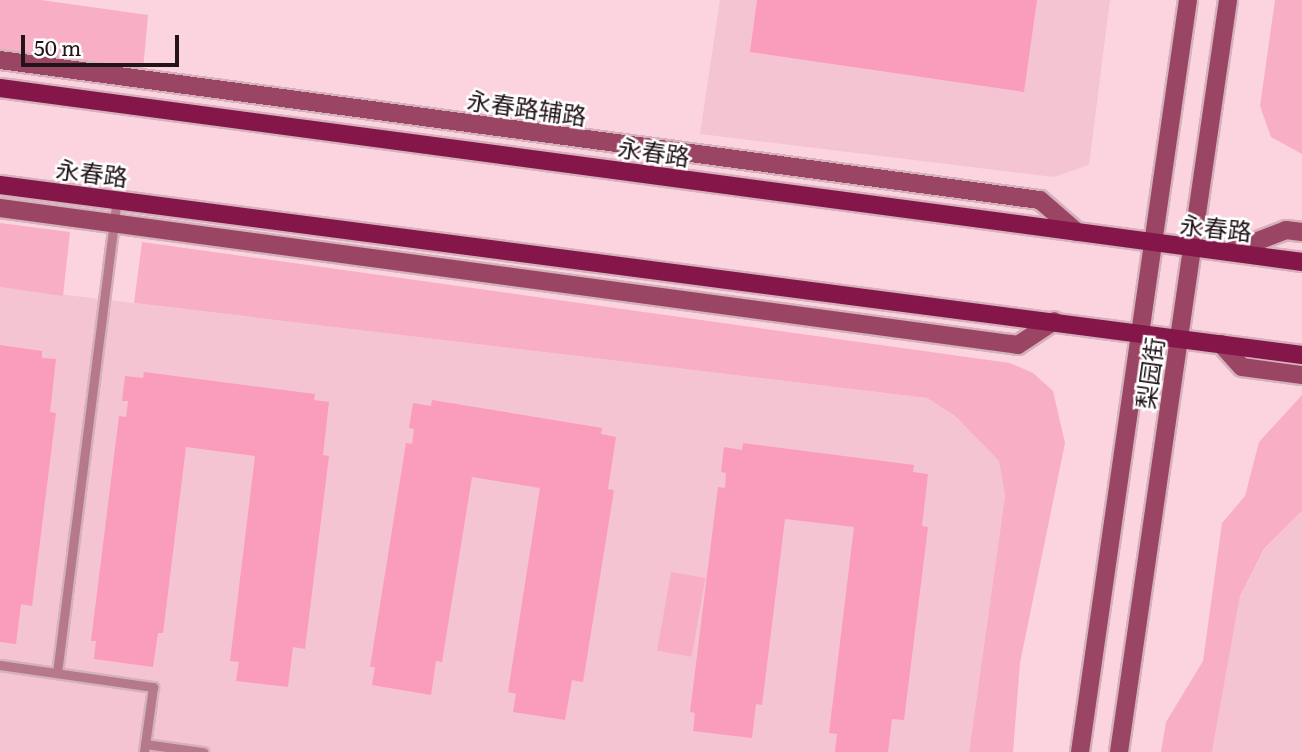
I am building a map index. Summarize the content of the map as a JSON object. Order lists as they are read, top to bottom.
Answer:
{
  "streets": {
    "main road": ["永春路"],
    "street": ["永春路辅路", "梨园街"]
  },
  "crossings": [
    ["永春路辅路", "永春路"],
    ["永春路", "梨园街"]
  ],
  "scale_bar": "50 m"
}
